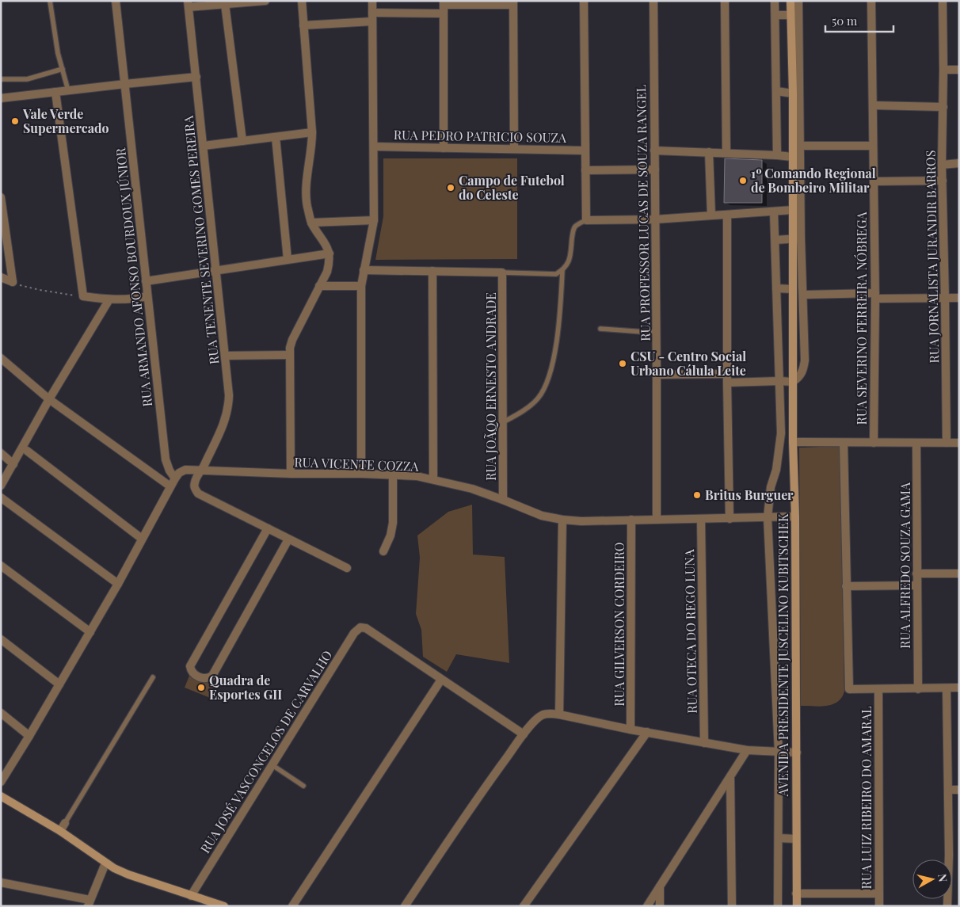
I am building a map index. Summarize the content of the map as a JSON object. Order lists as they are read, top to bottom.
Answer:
{
  "streets": {
    "main road": ["AVENIDA PRESIDENTE JUSCELINO KUBITSCHEK"],
    "street": [
      "RUA PEDRO PATRICIO SOUZA",
      "RUA PROFESSOR LUCAS DE SOUZA RANGEL",
      "RUA TENENTE SEVERINO GOMES PEREIRA",
      "RUA JORNALISTA JURANDIR BARROS",
      "RUA ARMANDO AFONSO BOURDOUX JÚNIOR",
      "RUA SEVERINO FERREIRA NÓBREGA",
      "RUA JOÃQO ERNESTO ANDRADE",
      "RUA VICENTE COZZA",
      "RUA ALFREDO SOUZA GAMA",
      "RUA GILVERSON CORDEIRO",
      "RUA OTECA DO REGO LUNA",
      "RUA JOSÉ VASCONCELOS DE CARVALHO",
      "RUA LUIZ RIBEIRO DO AMARAL"
    ]
  },
  "crossings": [
    ["RUA PROFESSOR LUCAS DE SOUZA RANGEL", "RUA VICENTE COZZA"],
    ["RUA TENENTE SEVERINO GOMES PEREIRA", "RUA VICENTE COZZA"],
    ["RUA ARMANDO AFONSO BOURDOUX JÚNIOR", "RUA VICENTE COZZA"],
    ["RUA JOÃQO ERNESTO ANDRADE", "RUA VICENTE COZZA"],
    ["RUA VICENTE COZZA", "RUA GILVERSON CORDEIRO"],
    ["RUA VICENTE COZZA", "RUA OTECA DO REGO LUNA"],
    ["RUA VICENTE COZZA", "AVENIDA PRESIDENTE JUSCELINO KUBITSCHEK"]
  ],
  "places": [
    "Vale Verde Supermercado",
    "1º Comando Regional de Bombeiro Militar",
    "Campo de Futebol do Celeste",
    "CSU - Centro Social Urbano Cálula Leite",
    "Britus Burguer",
    "Quadra de Esportes GII"
  ],
  "scale_bar": "50 m",
  "north": "right"
}
